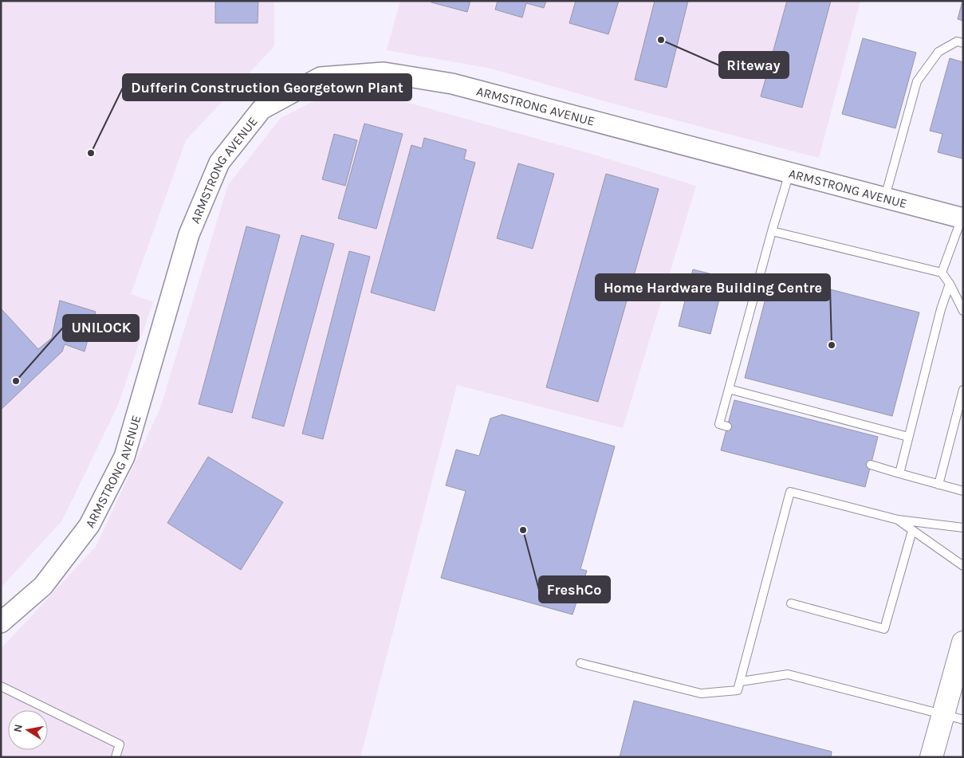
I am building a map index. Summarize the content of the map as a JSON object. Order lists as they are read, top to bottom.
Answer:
{
  "streets": {
    "street": ["ARMSTRONG AVENUE"]
  },
  "places": [
    "Riteway",
    "Dufferin Construction Georgetown Plant",
    "Home Hardware Building Centre",
    "UNILOCK",
    "FreshCo"
  ],
  "north": "left"
}
